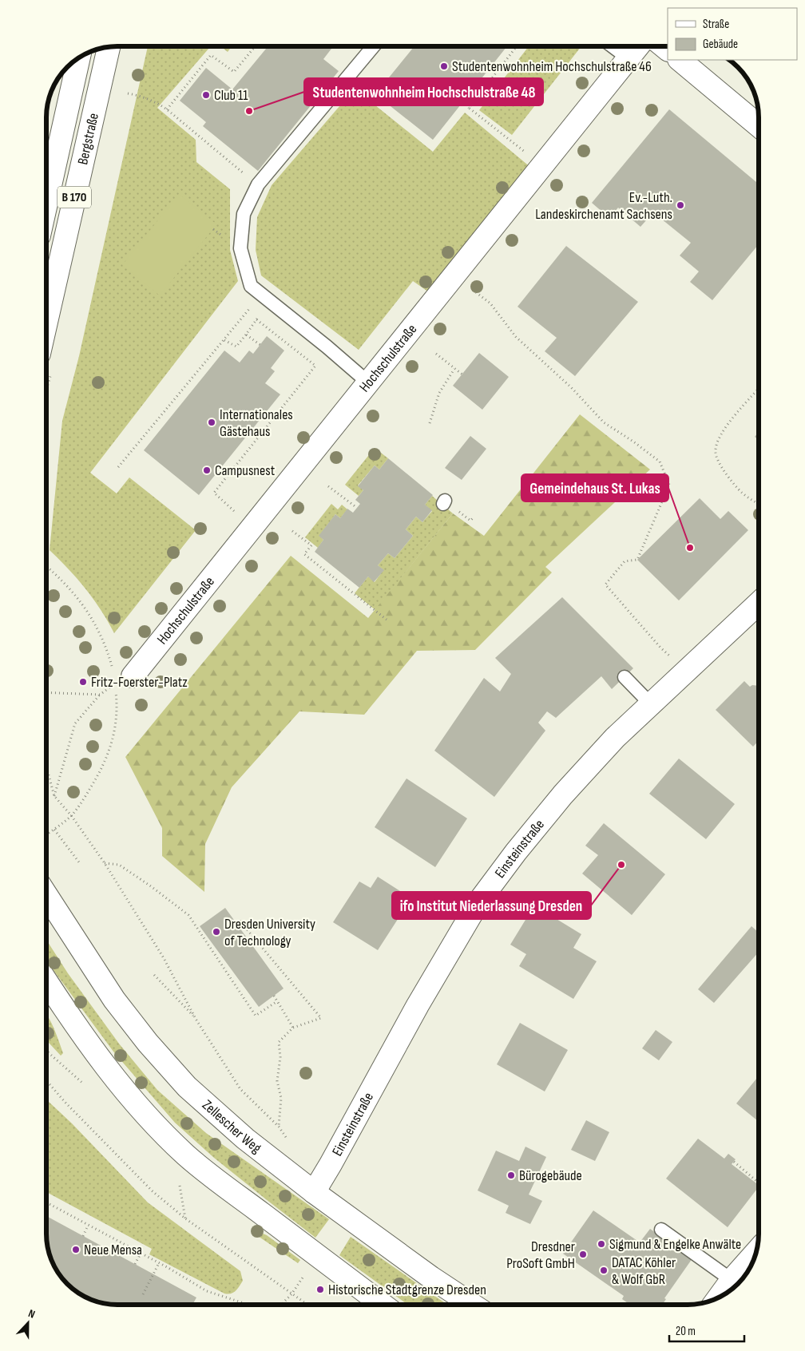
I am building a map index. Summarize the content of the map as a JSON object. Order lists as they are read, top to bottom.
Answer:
{
  "streets": {
    "street": [
      "Bergstraße",
      "B 170",
      "Hochschulstraße",
      "Einsteinstraße",
      "Zellescher Weg"
    ]
  },
  "crossings": [
    ["Einsteinstraße", "Zellescher Weg"]
  ],
  "places": [
    "Studentenwohnheim Hochschulstraße 46",
    "Club 11",
    "Studentenwohnheim Hochschulstraße 48",
    "Ev.-Luth. Landeskirchenamt Sachsens",
    "Internationales Gästehaus",
    "Campusnest",
    "Gemeindehaus St. Lukas",
    "Fritz-Foerster-Platz",
    "ifo Institut Niederlassung Dresden",
    "Dresden University of Technology",
    "Bürogebäude",
    "Sigmund & Engelke Anwälte",
    "Neue Mensa",
    "Dresdner ProSoft GmbH",
    "DATAC Köhler & Wolf GbR",
    "Historische Stadtgrenze Dresden"
  ],
  "legend": ["Straße", "Gebäude"],
  "scale_bar": "20 m",
  "north": "top"
}
